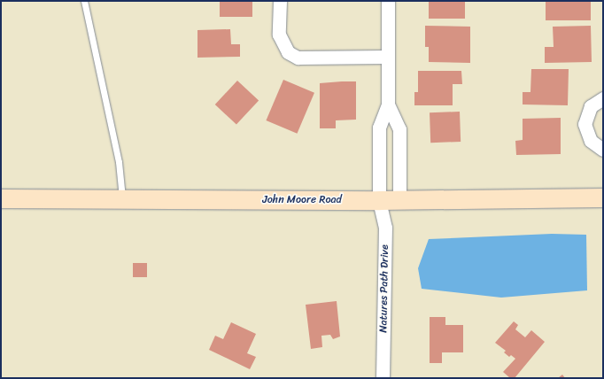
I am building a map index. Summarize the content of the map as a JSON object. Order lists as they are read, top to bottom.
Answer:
{
  "streets": {
    "street": ["John Moore Road", "Natures Path Drive"]
  },
  "crossings": [
    ["John Moore Road", "Natures Path Drive"]
  ]
}
